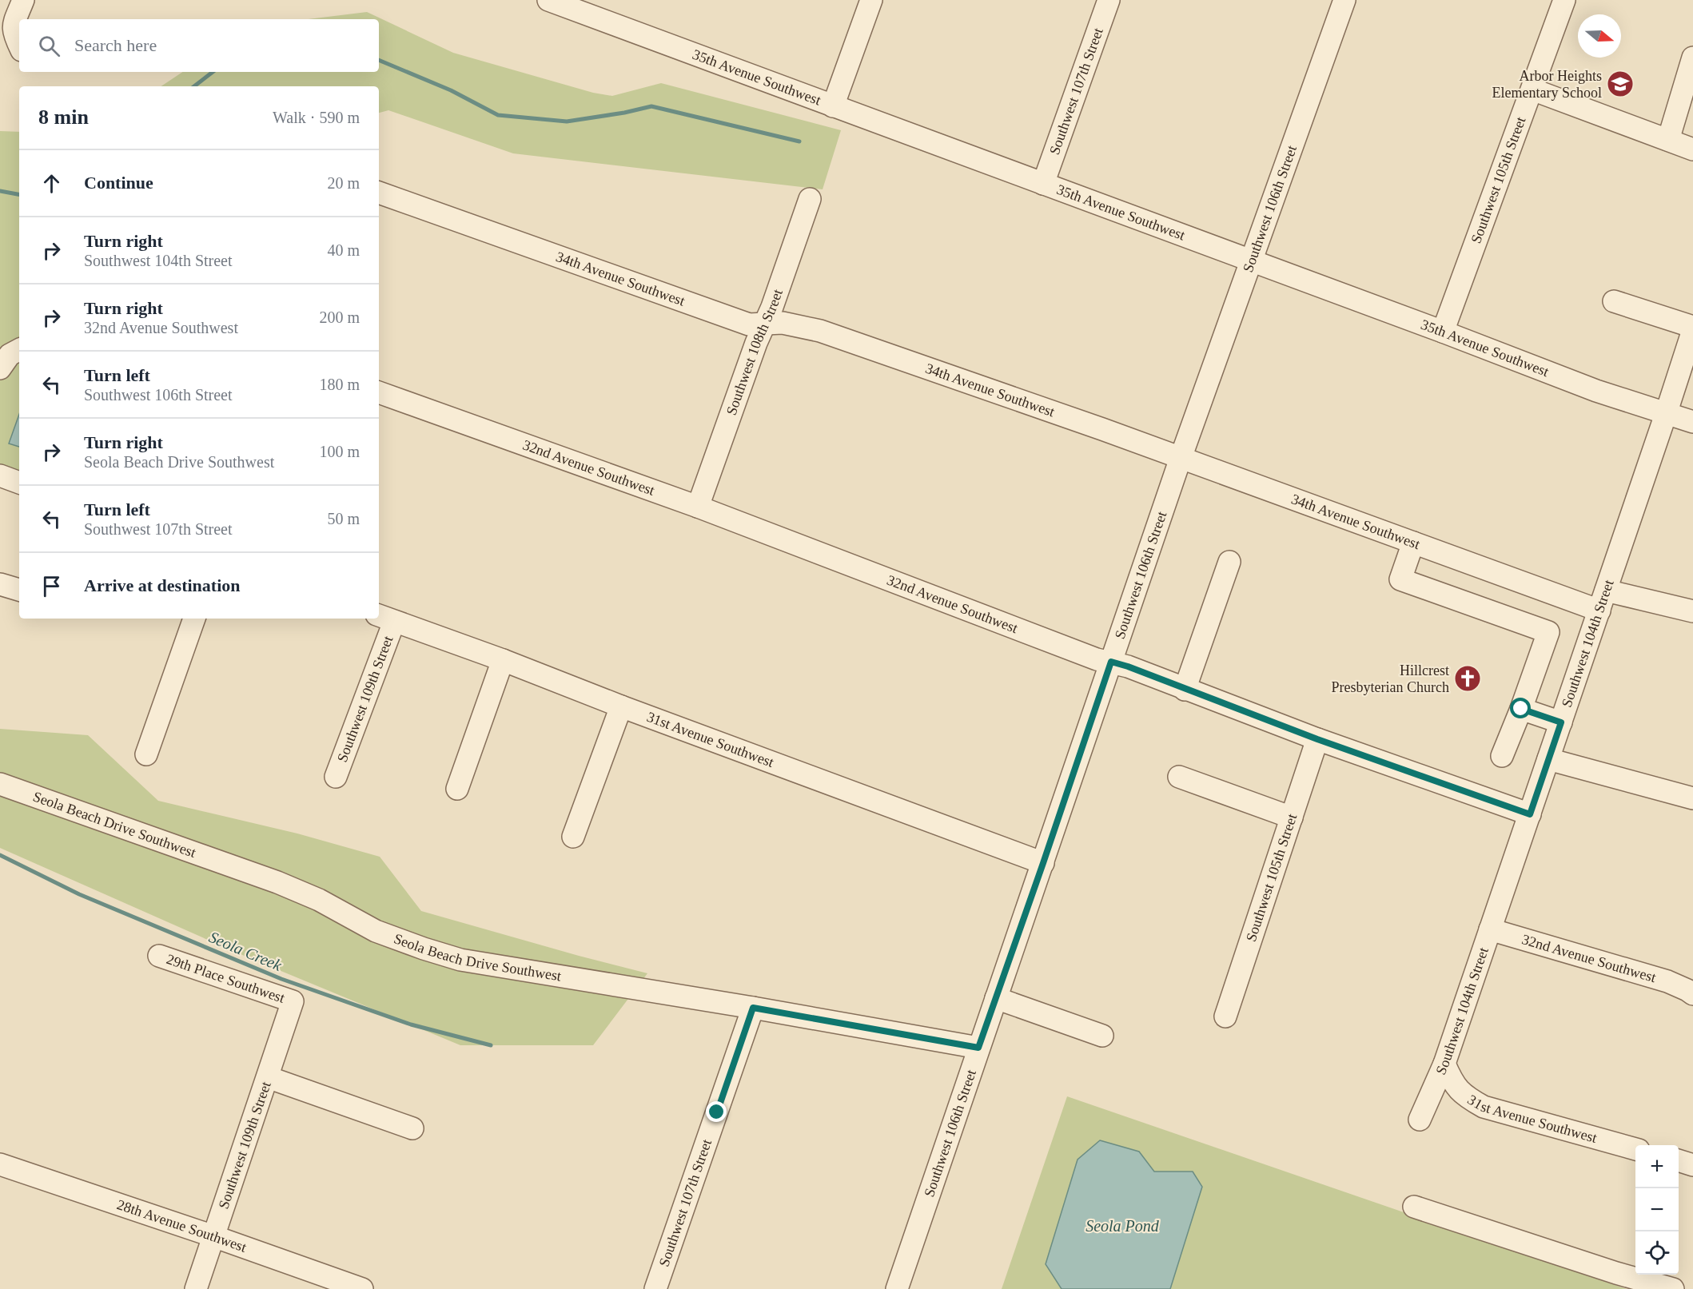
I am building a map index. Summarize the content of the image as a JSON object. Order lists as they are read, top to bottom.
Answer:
{
  "streets": {
    "street": [
      "35th Avenue Southwest",
      "Southwest 107th Street",
      "Southwest 105th Street",
      "Southwest 106th Street",
      "34th Avenue Southwest",
      "Southwest 108th Street",
      "32nd Avenue Southwest",
      "Southwest 104th Street",
      "Southwest 109th Street",
      "31st Avenue Southwest",
      "Seola Beach Drive Southwest",
      "29th Place Southwest",
      "28th Avenue Southwest"
    ]
  },
  "crossings": [
    ["35th Avenue Southwest", "Southwest 107th Street"],
    ["35th Avenue Southwest", "Southwest 105th Street"],
    ["35th Avenue Southwest", "Southwest 106th Street"],
    ["35th Avenue Southwest", "Southwest 104th Street"],
    ["Southwest 107th Street", "Seola Beach Drive Southwest"],
    ["Southwest 105th Street", "32nd Avenue Southwest"],
    ["Southwest 106th Street", "34th Avenue Southwest"],
    ["Southwest 106th Street", "32nd Avenue Southwest"],
    ["Southwest 106th Street", "31st Avenue Southwest"],
    ["Southwest 106th Street", "Seola Beach Drive Southwest"],
    ["34th Avenue Southwest", "Southwest 108th Street"],
    ["34th Avenue Southwest", "Southwest 104th Street"],
    ["Southwest 108th Street", "32nd Avenue Southwest"],
    ["32nd Avenue Southwest", "Southwest 104th Street"],
    ["Southwest 104th Street", "31st Avenue Southwest"],
    ["Southwest 109th Street", "31st Avenue Southwest"],
    ["Southwest 109th Street", "29th Place Southwest"],
    ["Southwest 109th Street", "28th Avenue Southwest"]
  ],
  "water": ["Seola Creek", "Seola Pond"],
  "places": {
    "school or university": ["Arbor Heights Elementary School"],
    "church": ["Hillcrest Presbyterian Church"]
  },
  "north": "right",
  "page": {
    "search": "Search here",
    "heading": ["8 min", "Walk · 590 m"],
    "list": [
      ["Continue", "20 m"],
      ["Turn right", "Southwest 104th Street", "40 m"],
      ["Turn right", "32nd Avenue Southwest", "200 m"],
      ["Turn left", "Southwest 106th Street", "180 m"],
      ["Turn right", "Seola Beach Drive Southwest", "100 m"],
      ["Turn left", "Southwest 107th Street", "50 m"],
      "Arrive at destination"
    ],
    "map_buttons": ["+", "−"]
  }
}
